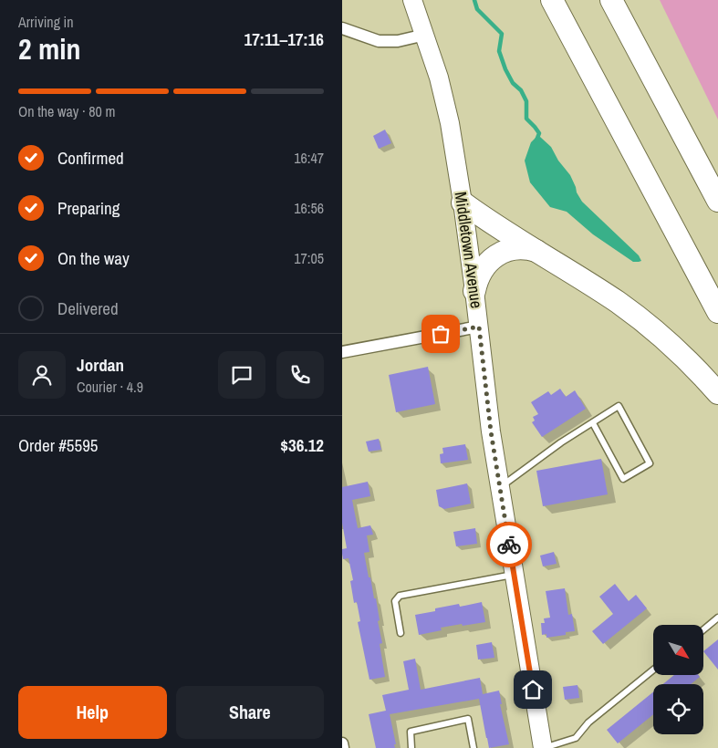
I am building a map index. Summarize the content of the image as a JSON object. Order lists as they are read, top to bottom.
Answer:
{
  "streets": {
    "main road": ["Middletown Avenue"]
  },
  "north": "bottom right",
  "page": {
    "heading": ["2 min", "Arriving in", "17:11–17:16"],
    "panel": [
      "Jordan",
      "Courier · 4.9",
      "Order #5595",
      "$36.12"
    ],
    "bar": "On the way · 80 m",
    "list": [
      ["Confirmed", "16:47"],
      ["Preparing", "16:56"],
      ["On the way", "17:05"],
      "Delivered"
    ],
    "buttons": ["Help", "Share"]
  }
}
